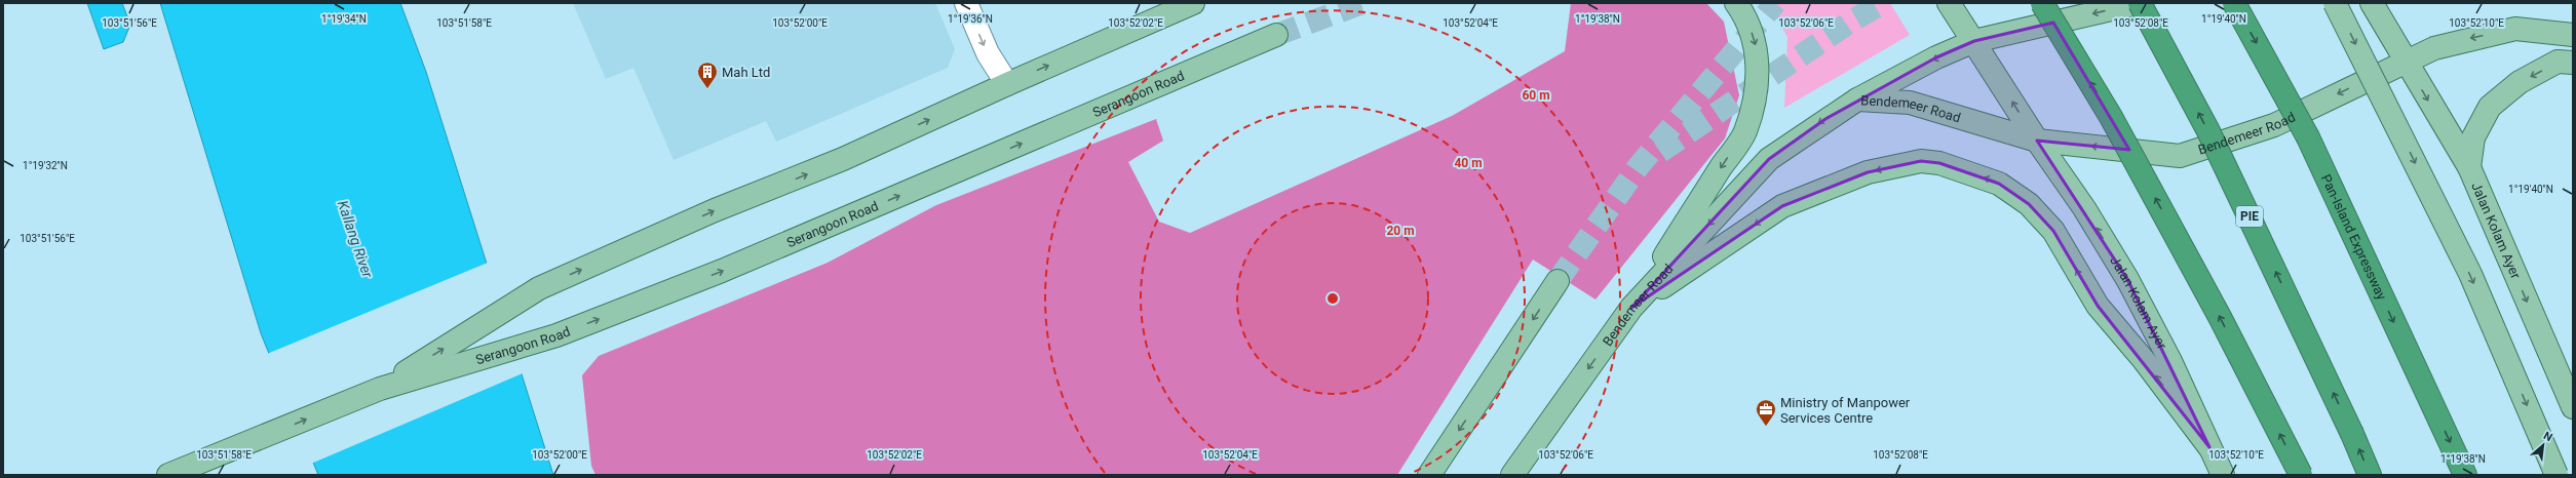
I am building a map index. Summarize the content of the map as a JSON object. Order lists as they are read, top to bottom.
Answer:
{
  "streets": {
    "highway": ["PIE", "Pan-Island Expressway"],
    "main road": ["Serangoon Road", "Bendemeer Road", "Jalan Kolam Ayer"]
  },
  "crossings": [
    ["Bendemeer Road", "Jalan Kolam Ayer"]
  ],
  "one_way": ["Serangoon Road", "Bendemeer Road"],
  "water": ["Kallang River"],
  "places": {
    "building": ["Mah Ltd"],
    "office": ["Ministry of Manpower Services Centre"]
  },
  "north": "top right",
  "coordinates": [
    "1°19'34\"N",
    "1°19'36\"N",
    "1°19'38\"N",
    "1°19'40\"N",
    "103°52'10\"E",
    "103°51'58\"E",
    "103°52'00\"E",
    "103°52'02\"E",
    "103°52'04\"E",
    "103°52'06\"E",
    "103°52'08\"E",
    "103°51'56\"E",
    "1°19'32\"N"
  ],
  "rings": ["60 m", "40 m", "20 m"]
}
